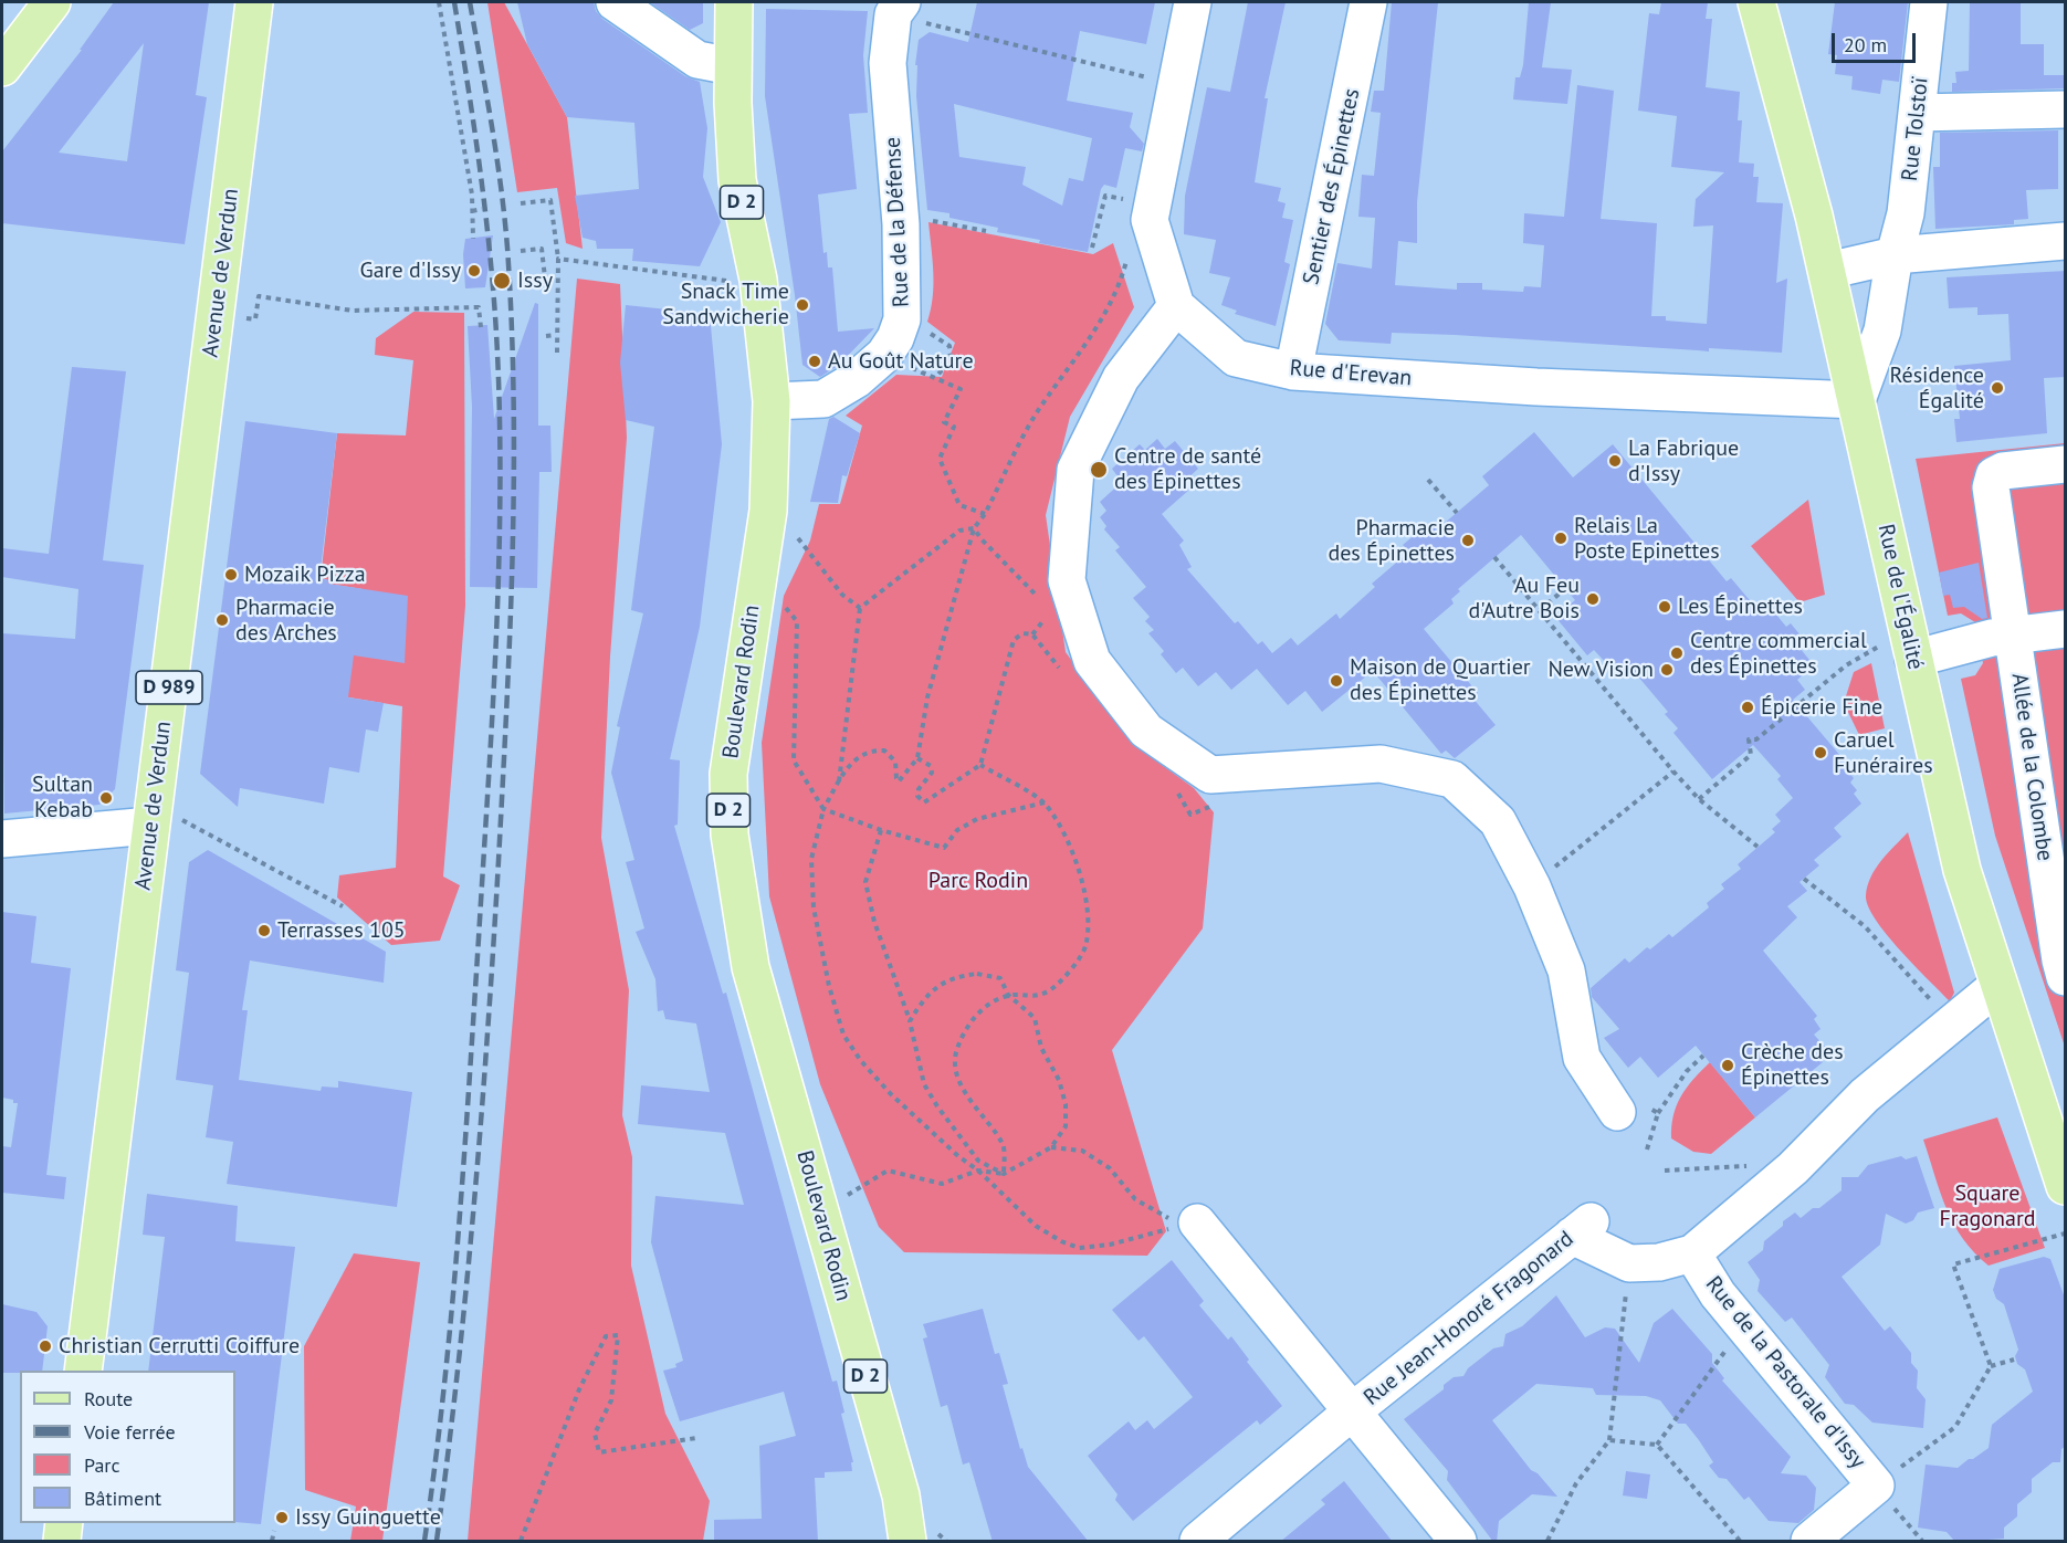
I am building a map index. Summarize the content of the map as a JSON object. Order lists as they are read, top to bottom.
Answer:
{
  "streets": {
    "main road": [
      "D 2",
      "Avenue de Verdun",
      "Rue de l'Égalité",
      "Boulevard Rodin",
      "D 989"
    ],
    "street": [
      "Rue Tolstoï",
      "Sentier des Épinettes",
      "Rue de la Défense",
      "Rue d'Erevan",
      "Allée de la Colombe",
      "Rue Jean-Honoré Fragonard",
      "Rue de la Pastorale d'Issy"
    ]
  },
  "crossings": [
    ["Rue Tolstoï", "Rue d'Erevan"],
    ["Rue Tolstoï", "Rue de l'Égalité"],
    ["Sentier des Épinettes", "Rue d'Erevan"],
    ["Rue de la Défense", "Boulevard Rodin"],
    ["Rue d'Erevan", "Rue de l'Égalité"]
  ],
  "parks": ["Parc Rodin", "Square Fragonard"],
  "places": [
    "Gare d'Issy",
    "Issy",
    "Snack Time Sandwicherie",
    "Au Goût Nature",
    "Résidence Égalité",
    "La Fabrique d'Issy",
    "Centre de santé des Épinettes",
    "Relais La Poste Epinettes",
    "Pharmacie des Épinettes",
    "Mozaik Pizza",
    "Au Feu d'Autre Bois",
    "Les Épinettes",
    "Pharmacie des Arches",
    "Centre commercial des Épinettes",
    "New Vision",
    "Maison de Quartier des Épinettes",
    "Épicerie Fine",
    "Caruel Funéraires",
    "Sultan Kebab",
    "Terrasses 105",
    "Crèche des Épinettes",
    "Christian Cerrutti Coiffure",
    "Issy Guinguette"
  ],
  "legend": [
    "Route",
    "Voie ferrée",
    "Parc",
    "Bâtiment"
  ],
  "scale_bar": "20 m"
}
